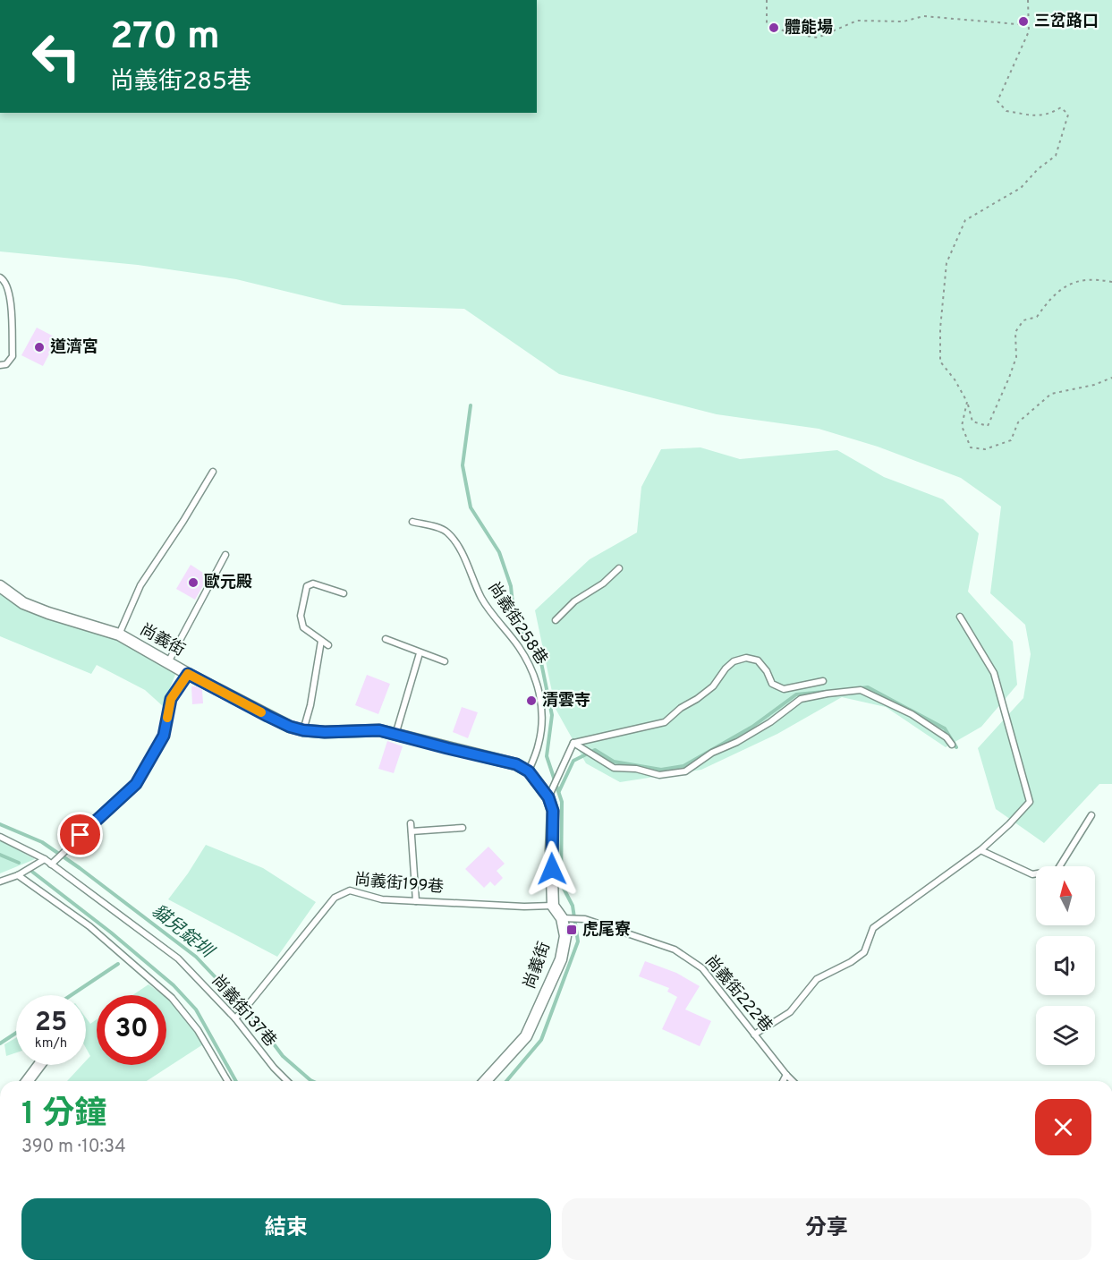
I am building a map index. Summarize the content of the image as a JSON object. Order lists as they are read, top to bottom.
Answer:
{
  "streets": {
    "street": ["尚義街"],
    "lane": [
      "尚義街258巷",
      "尚義街199巷",
      "尚義街222巷",
      "尚義街137巷"
    ]
  },
  "crossings": [
    ["尚義街258巷", "尚義街"],
    ["尚義街", "尚義街222巷"],
    ["尚義街199巷", "尚義街137巷"]
  ],
  "water": ["貓兒錠圳"],
  "places": {
    "other": [
      "三岔路口",
      "體能場",
      "道濟宮",
      "歐元殿",
      "清雲寺"
    ],
    "transit": ["虎尾寮"]
  },
  "north": "top",
  "page": {
    "turn": ["270 m", "尚義街285巷"],
    "speed": "25 km/h",
    "limit": "30",
    "heading": ["1 分鐘", "390 m · 10:34"],
    "buttons": ["結束", "分享"]
  }
}
